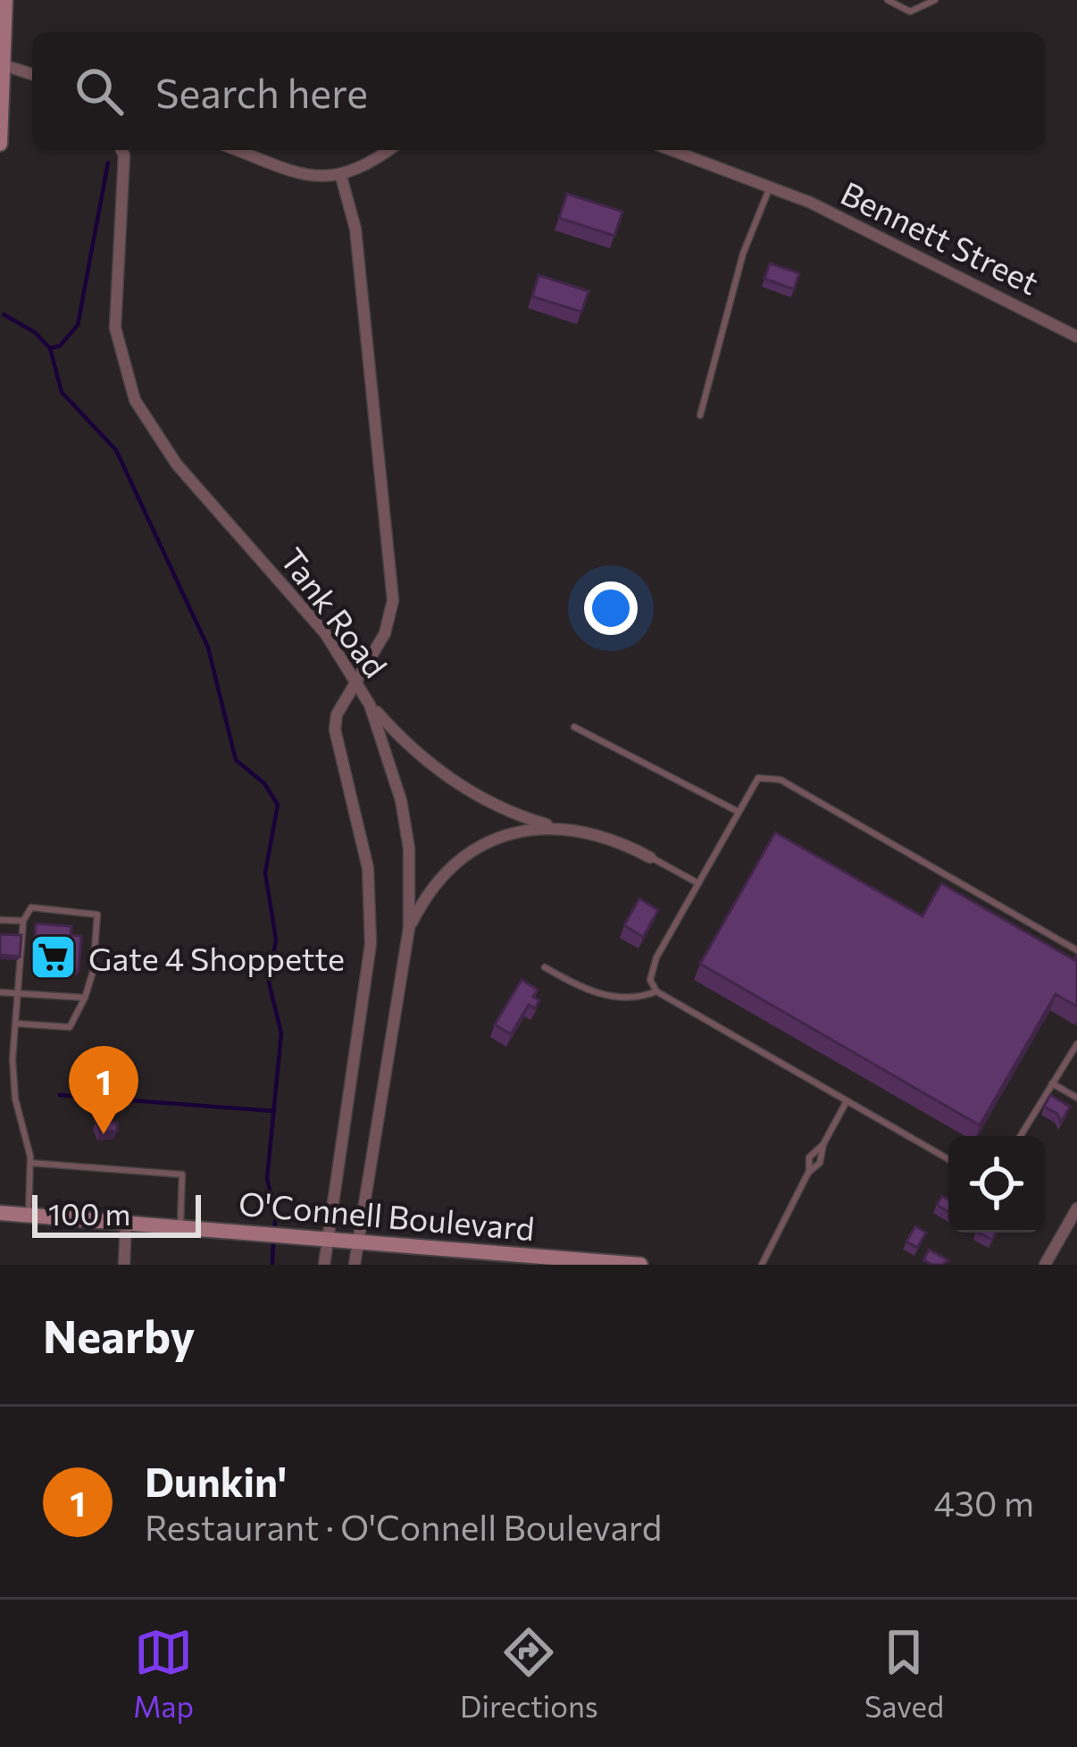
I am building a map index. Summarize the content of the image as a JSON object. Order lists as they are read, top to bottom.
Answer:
{
  "streets": {
    "street": ["Bennett Street", "Tank Road", "O'Connell Boulevard"]
  },
  "crossings": [
    ["Tank Road", "O'Connell Boulevard"]
  ],
  "places": {
    "supermarket": ["Gate 4 Shoppette"]
  },
  "scale_bar": "100 m",
  "page": {
    "search": "Search here",
    "pins": "1",
    "scale": "100 m",
    "heading": "Nearby",
    "list": [
      {
        "mark": "1",
        "name": "Dunkin'",
        "note": "Restaurant · O'Connell Boulevard",
        "value": "430 m"
      }
    ],
    "nav": ["Map", "Directions", "Saved"]
  }
}
